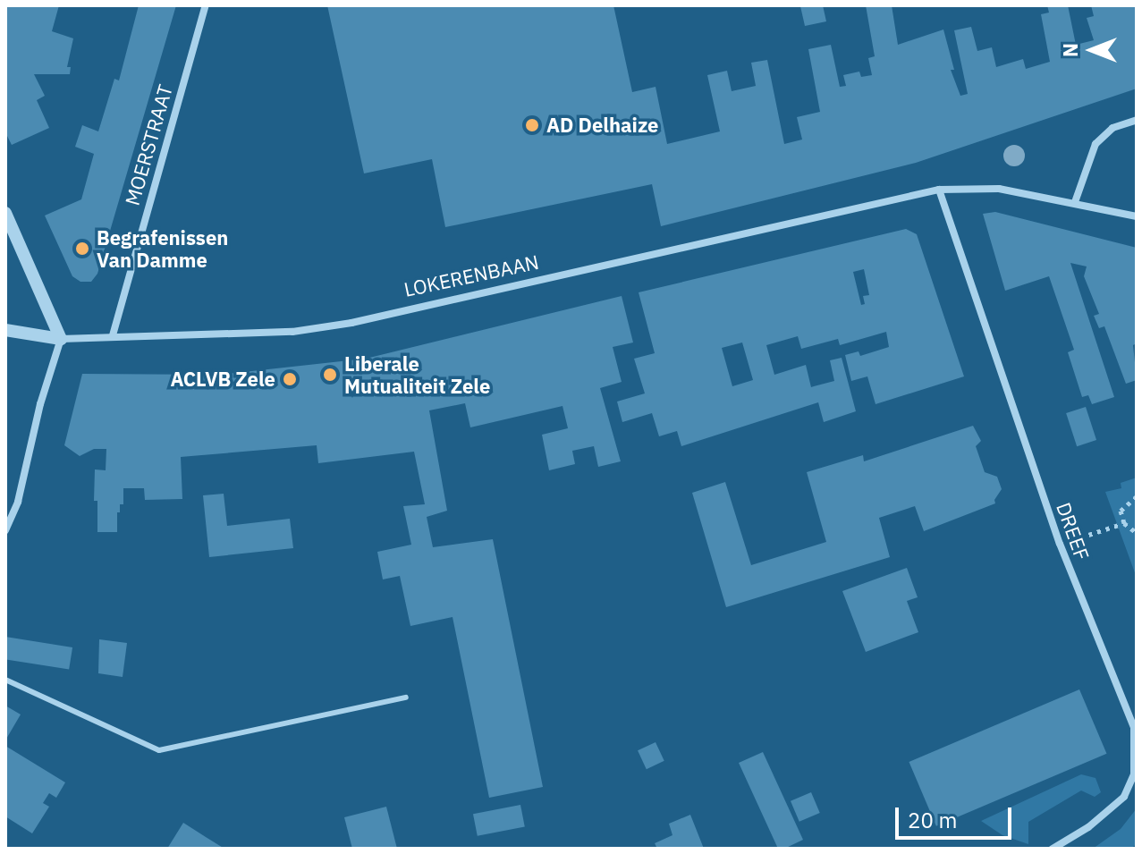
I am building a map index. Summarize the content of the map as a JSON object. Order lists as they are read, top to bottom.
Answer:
{
  "streets": {
    "street": ["MOERSTRAAT", "LOKERENBAAN", "DREEF"]
  },
  "crossings": [
    ["MOERSTRAAT", "LOKERENBAAN"],
    ["LOKERENBAAN", "DREEF"]
  ],
  "places": [
    "AD Delhaize",
    "Begrafenissen Van Damme",
    "Liberale Mutualiteit Zele",
    "ACLVB Zele"
  ],
  "scale_bar": "20 m",
  "north": "left"
}
